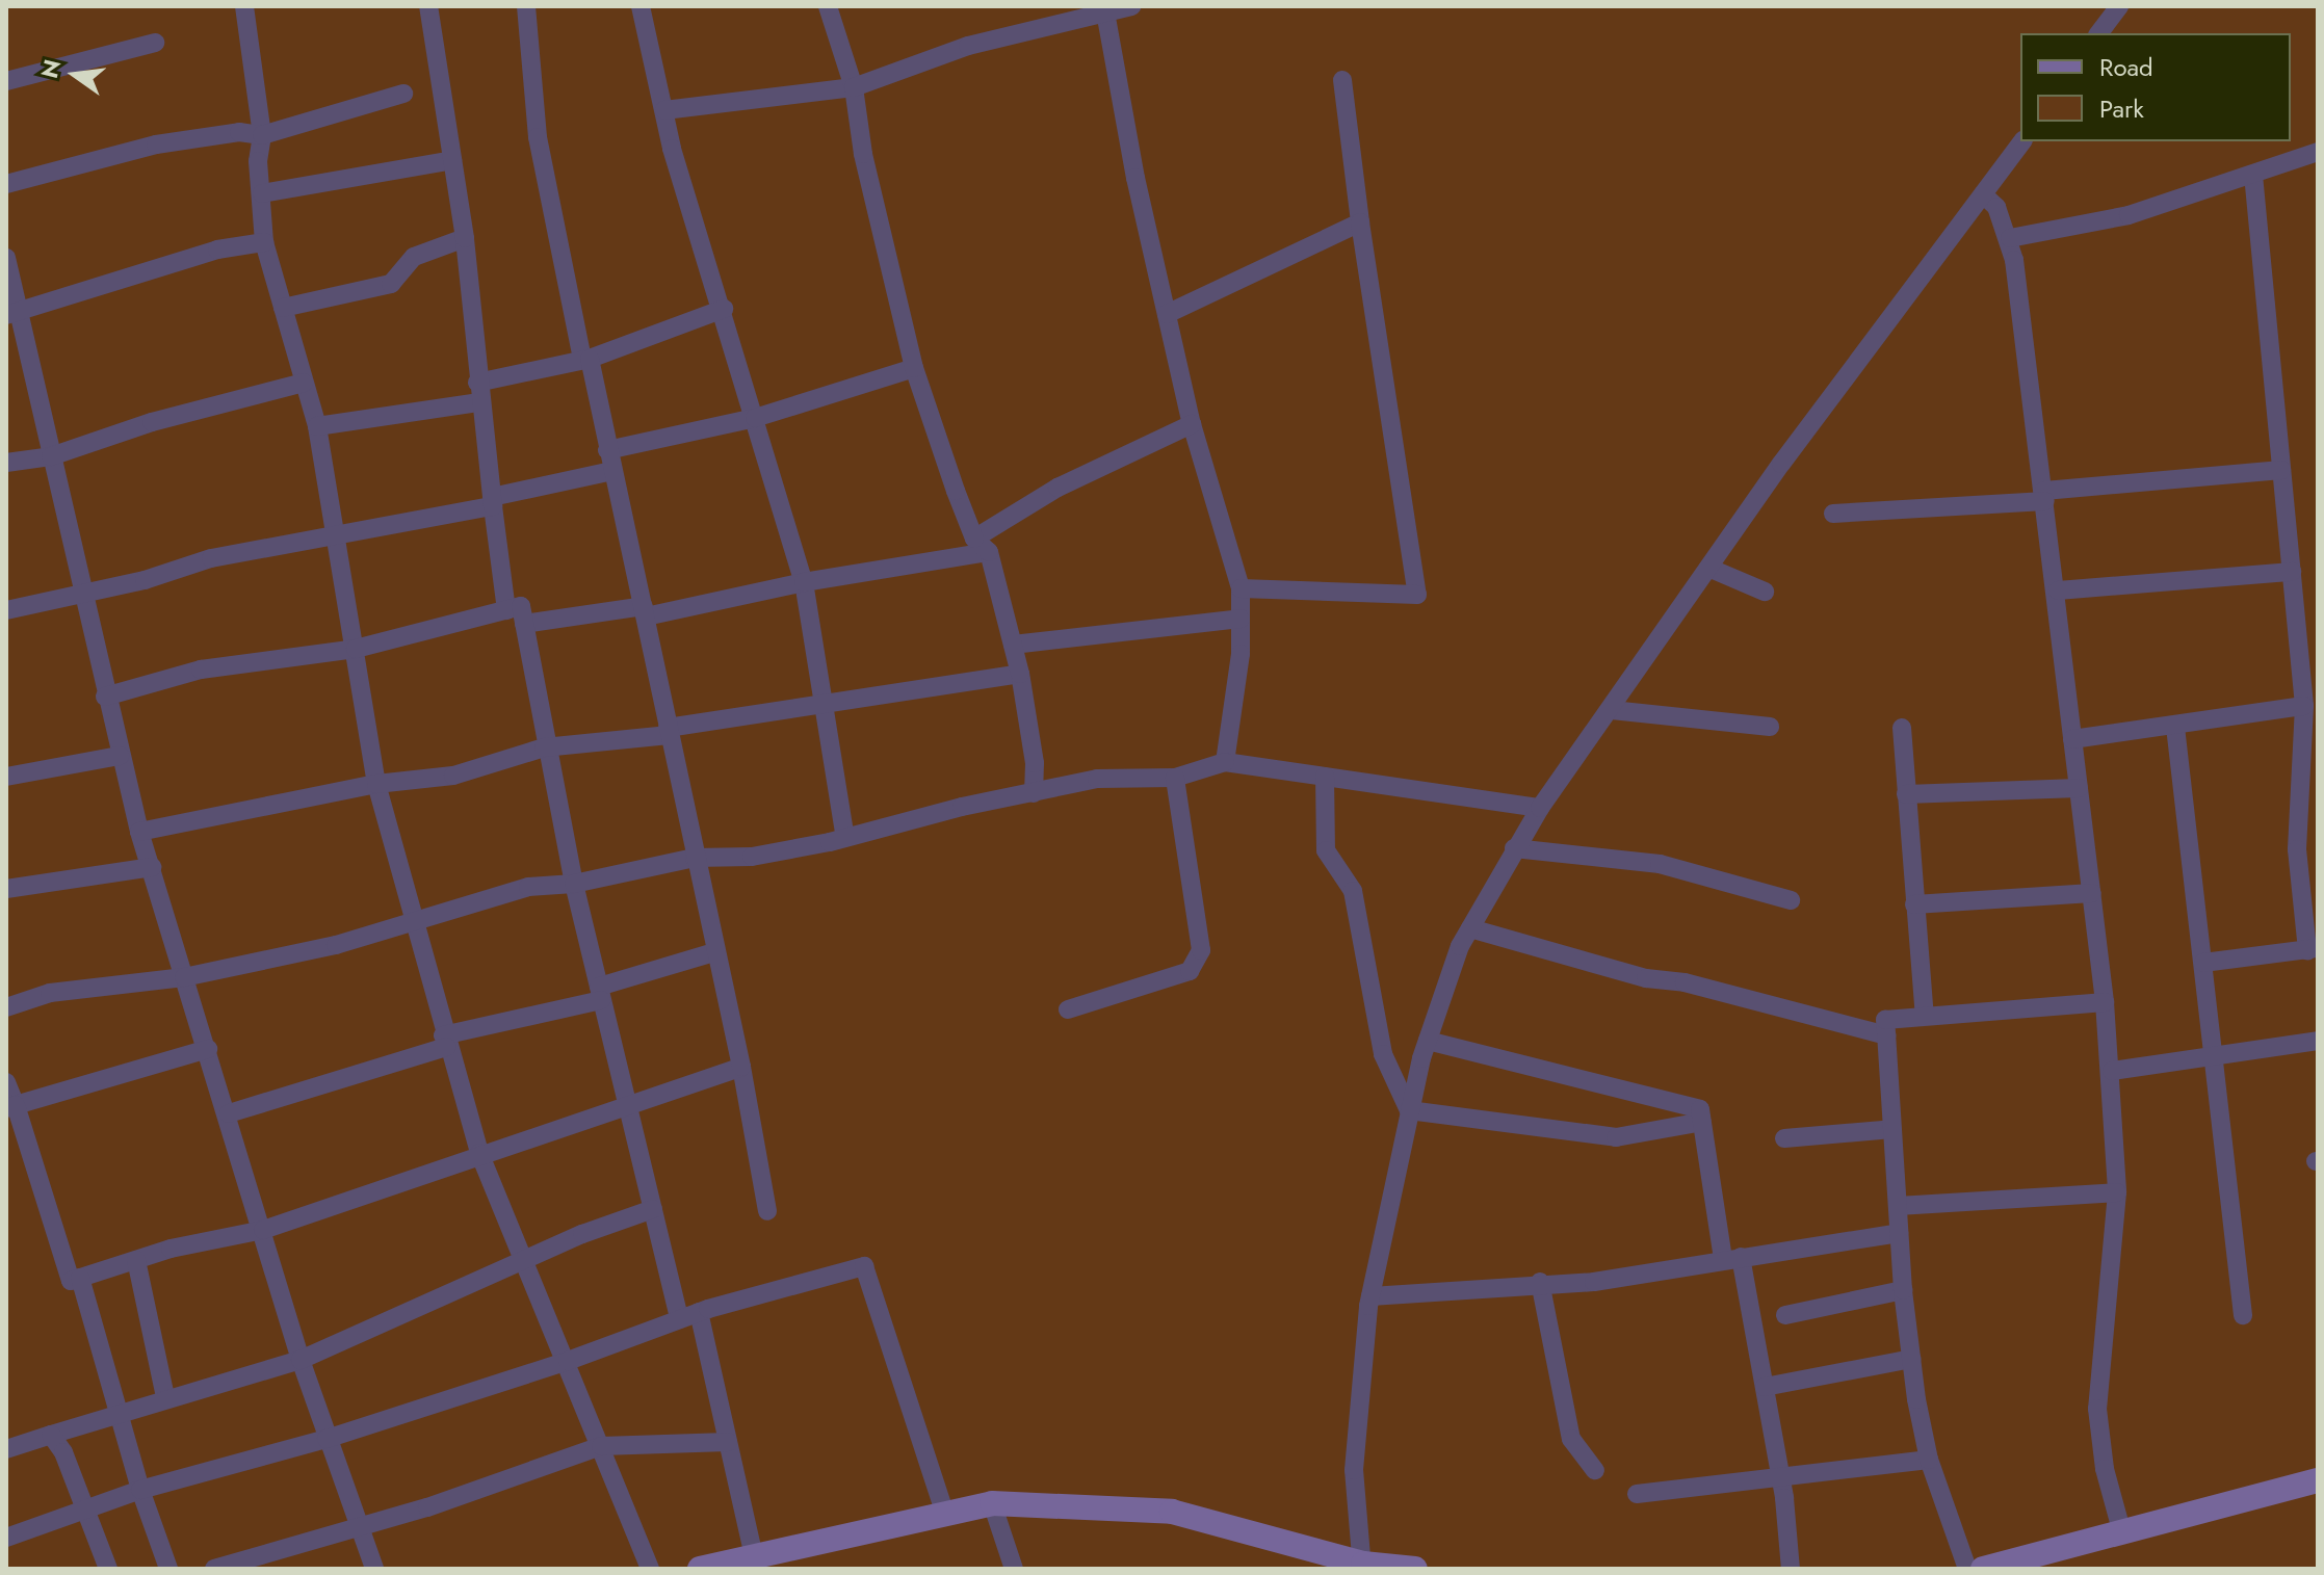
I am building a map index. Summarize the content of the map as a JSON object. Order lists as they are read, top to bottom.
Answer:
{
  "legend": ["Road", "Park"],
  "north": "left"
}
